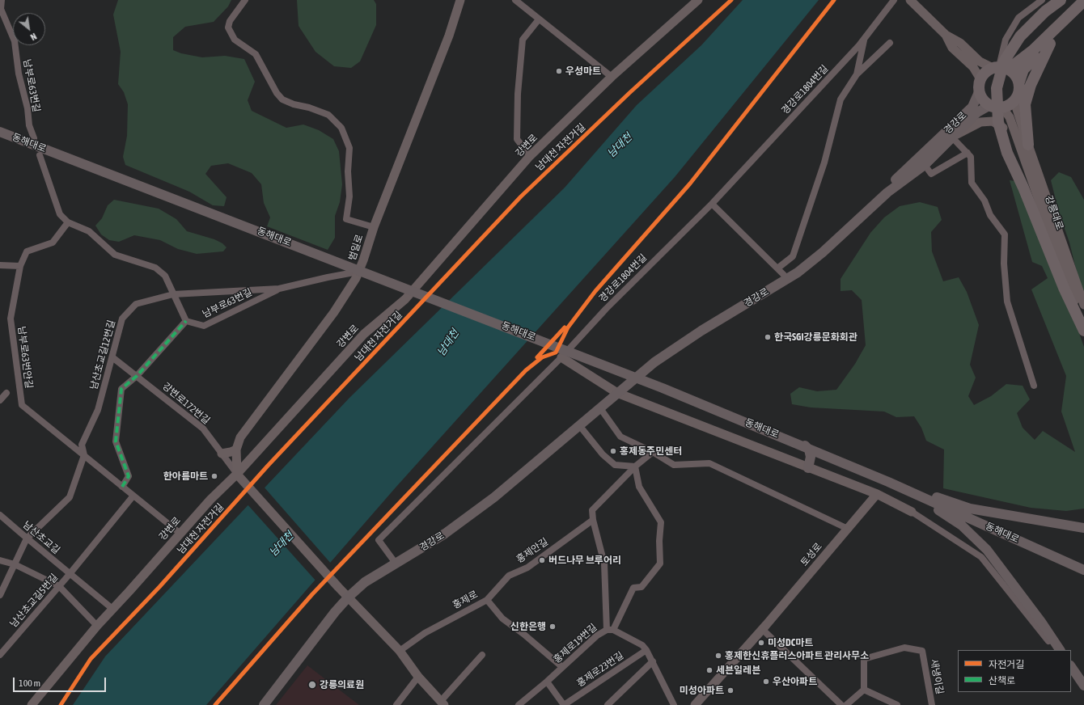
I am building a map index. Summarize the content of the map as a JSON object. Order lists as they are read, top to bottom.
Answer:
{
  "streets": {
    "main road": ["경강로", "동해대로"],
    "street": [
      "남부로63번길",
      "경강로1804번길",
      "강변로",
      "강릉대로",
      "범일로",
      "남산초교길12번길",
      "남부로63번안길",
      "강변로172번길",
      "남산초교길",
      "홍제안길",
      "토성로",
      "홍제로",
      "남산초교길5번길",
      "홍제로19번길",
      "홍제로23번길",
      "새냉이길"
    ],
    "cycle path": ["남대천 자전거길"]
  },
  "crossings": [
    ["남부로63번길", "남산초교길12번길"],
    ["경강로1804번길", "경강로"],
    ["경강로", "강릉대로"],
    ["강변로", "범일로"],
    ["강변로", "강변로172번길"],
    ["강변로", "남산초교길"],
    ["범일로", "남산초교길12번길"],
    ["범일로", "강변로172번길"],
    ["남산초교길12번길", "남부로63번안길"],
    ["남산초교길12번길", "강변로172번길"],
    ["남산초교길12번길", "남산초교길"],
    ["남산초교길", "남산초교길5번길"],
    ["홍제안길", "홍제로"],
    ["홍제로", "홍제로19번길"],
    ["홍제로19번길", "홍제로23번길"]
  ],
  "water": ["남대천"],
  "places": [
    "우성마트",
    "한국SGI강릉문화회관",
    "홍제동주민센터",
    "한아름마트",
    "버드나무 브루어리",
    "신한은행",
    "미성DC마트",
    "홍제한신휴플러스아파트 관리사무소",
    "세븐일레븐",
    "우산아파트",
    "강릉의료원",
    "미성아파트"
  ],
  "legend": ["자전거길", "산책로"],
  "scale_bar": "100 m",
  "north": "bottom right"
}
